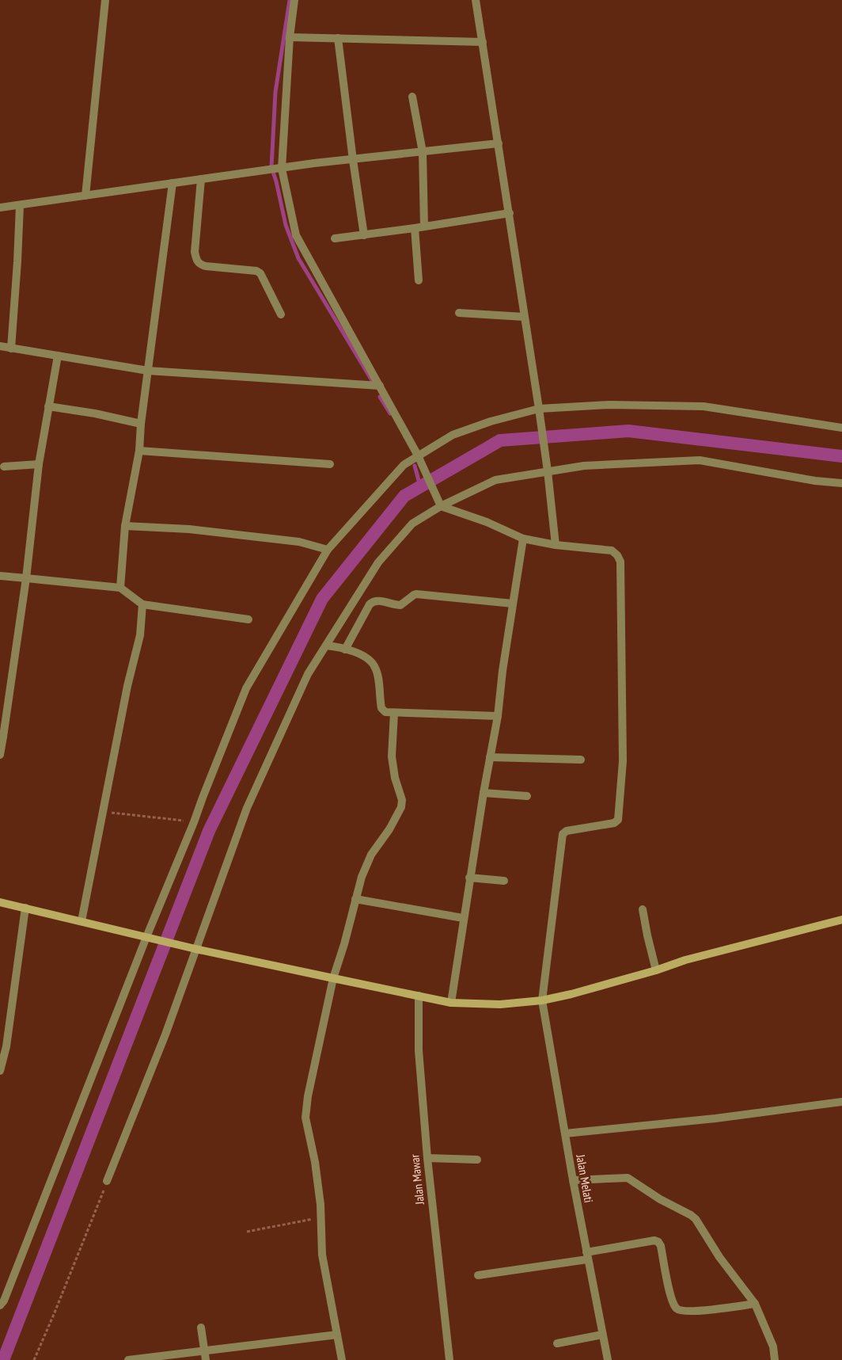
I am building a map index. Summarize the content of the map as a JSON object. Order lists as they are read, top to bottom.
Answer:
{
  "streets": {
    "street": ["Jalan Melati", "Jalan Mawar"]
  }
}
